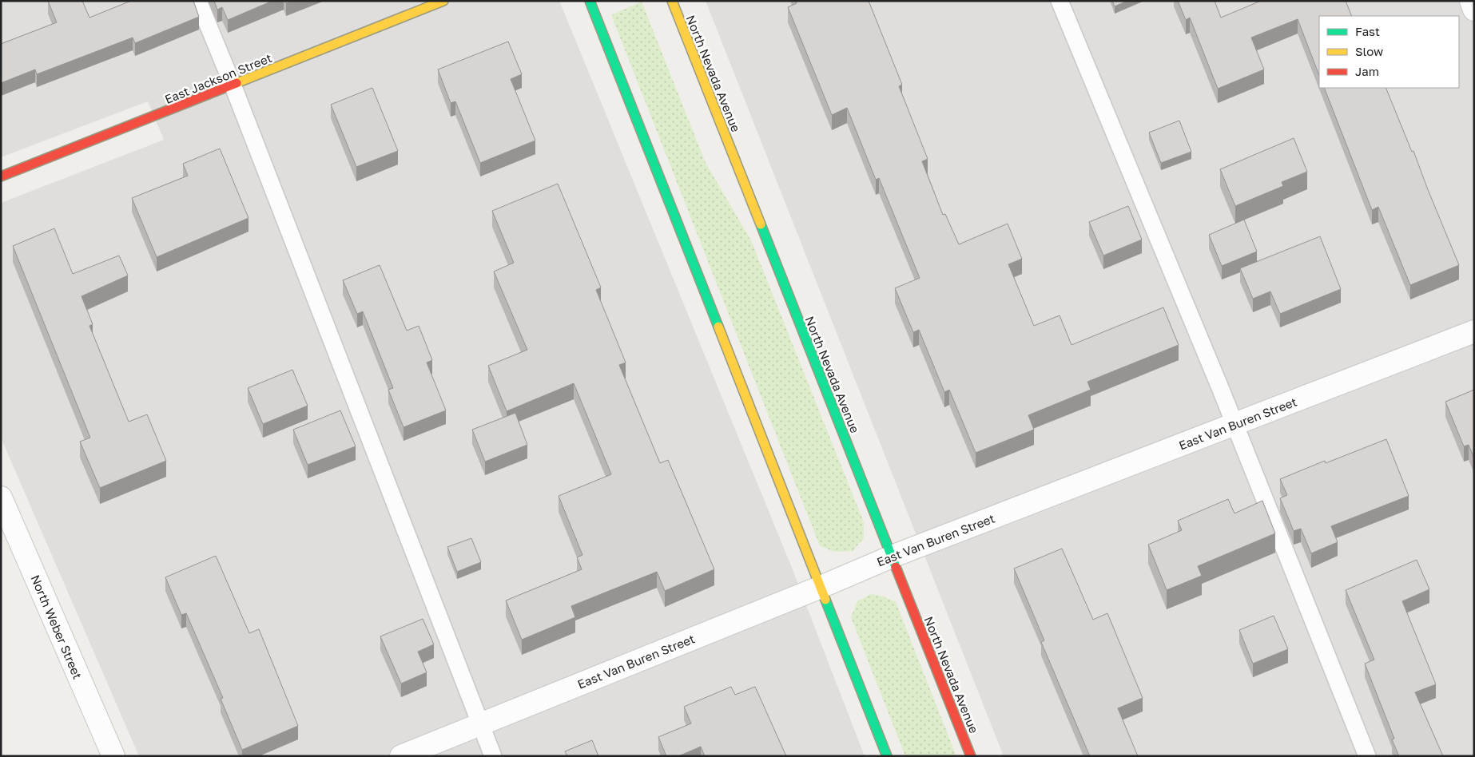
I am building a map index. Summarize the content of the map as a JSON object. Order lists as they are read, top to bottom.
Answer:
{
  "streets": {
    "main road": ["North Nevada Avenue", "East Jackson Street"],
    "street": ["East Van Buren Street", "North Weber Street"]
  },
  "crossings": [
    ["North Nevada Avenue", "East Van Buren Street"]
  ],
  "legend": ["Fast", "Slow", "Jam"]
}
